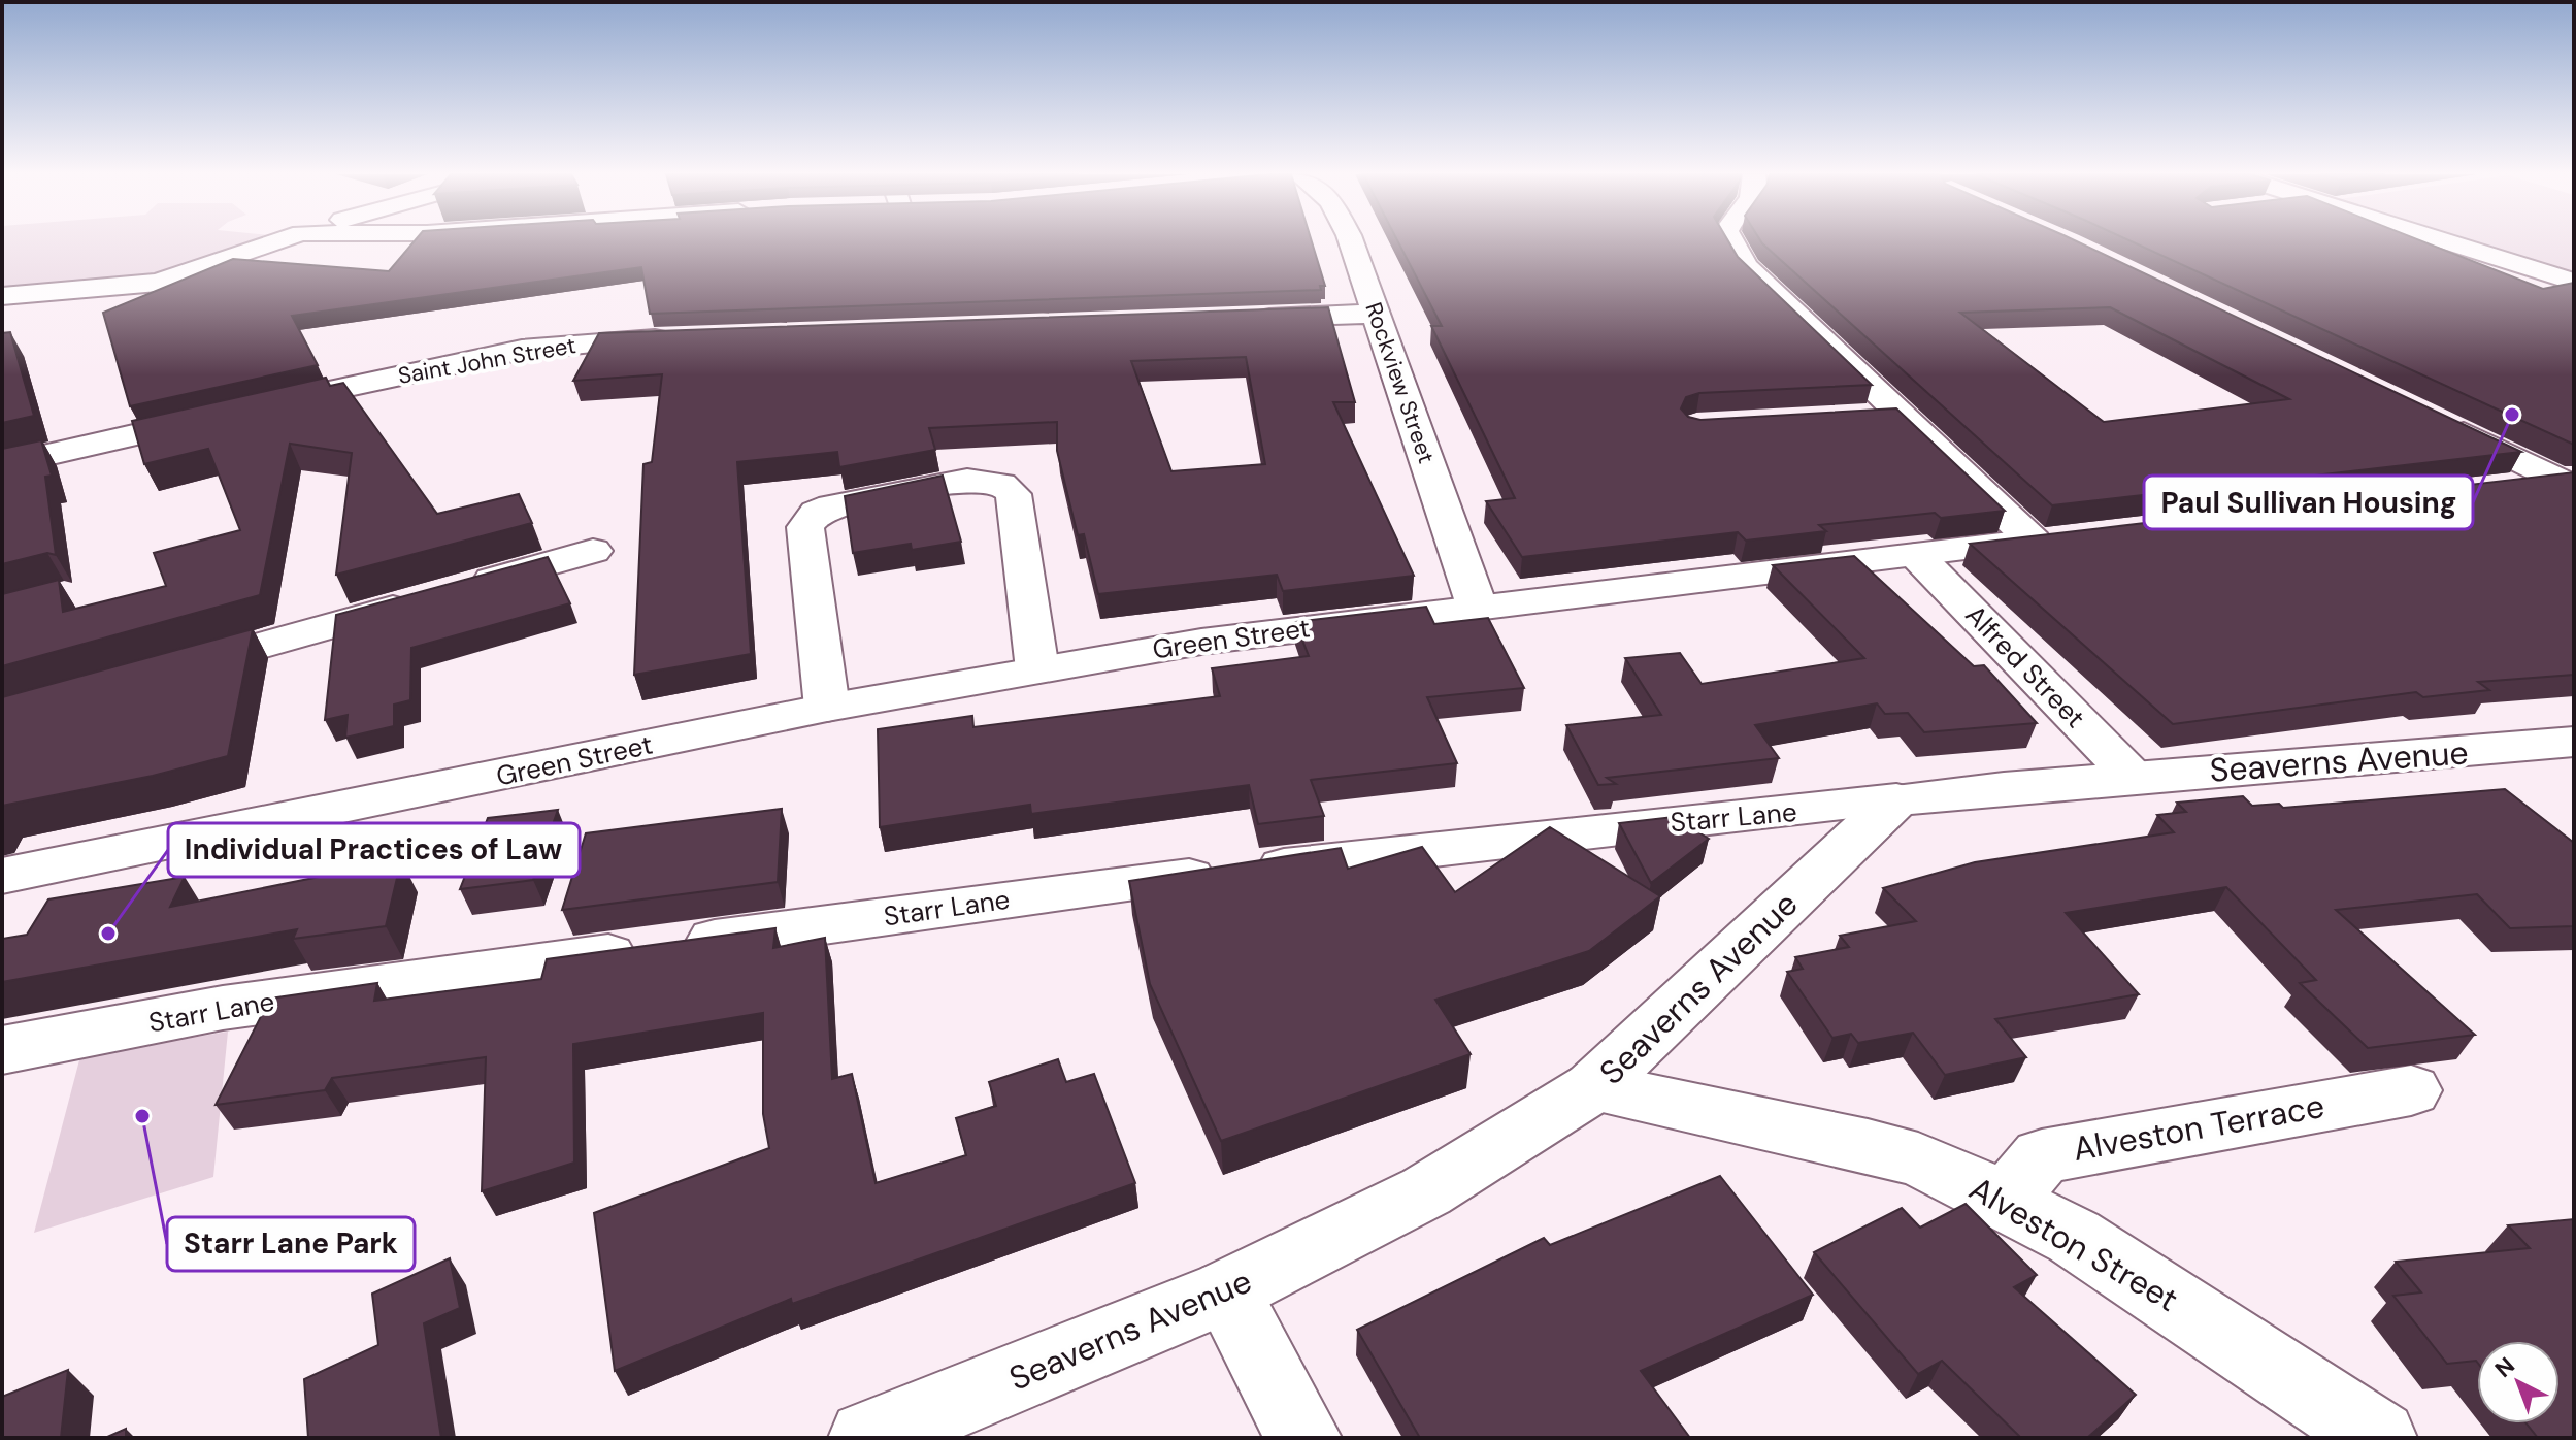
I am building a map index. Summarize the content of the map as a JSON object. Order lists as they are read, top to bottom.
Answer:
{
  "streets": {
    "street": [
      "Saint John Street",
      "Rockview Street",
      "Green Street",
      "Alfred Street",
      "Seaverns Avenue",
      "Starr Lane",
      "Alveston Terrace",
      "Alveston Street"
    ]
  },
  "crossings": [
    ["Rockview Street", "Green Street"],
    ["Green Street", "Alfred Street"],
    ["Alfred Street", "Seaverns Avenue"],
    ["Seaverns Avenue", "Starr Lane"],
    ["Seaverns Avenue", "Alveston Street"],
    ["Alveston Terrace", "Alveston Street"]
  ],
  "places": ["Paul Sullivan Housing", "Individual Practices of Law", "Starr Lane Park"],
  "north": "top left"
}
